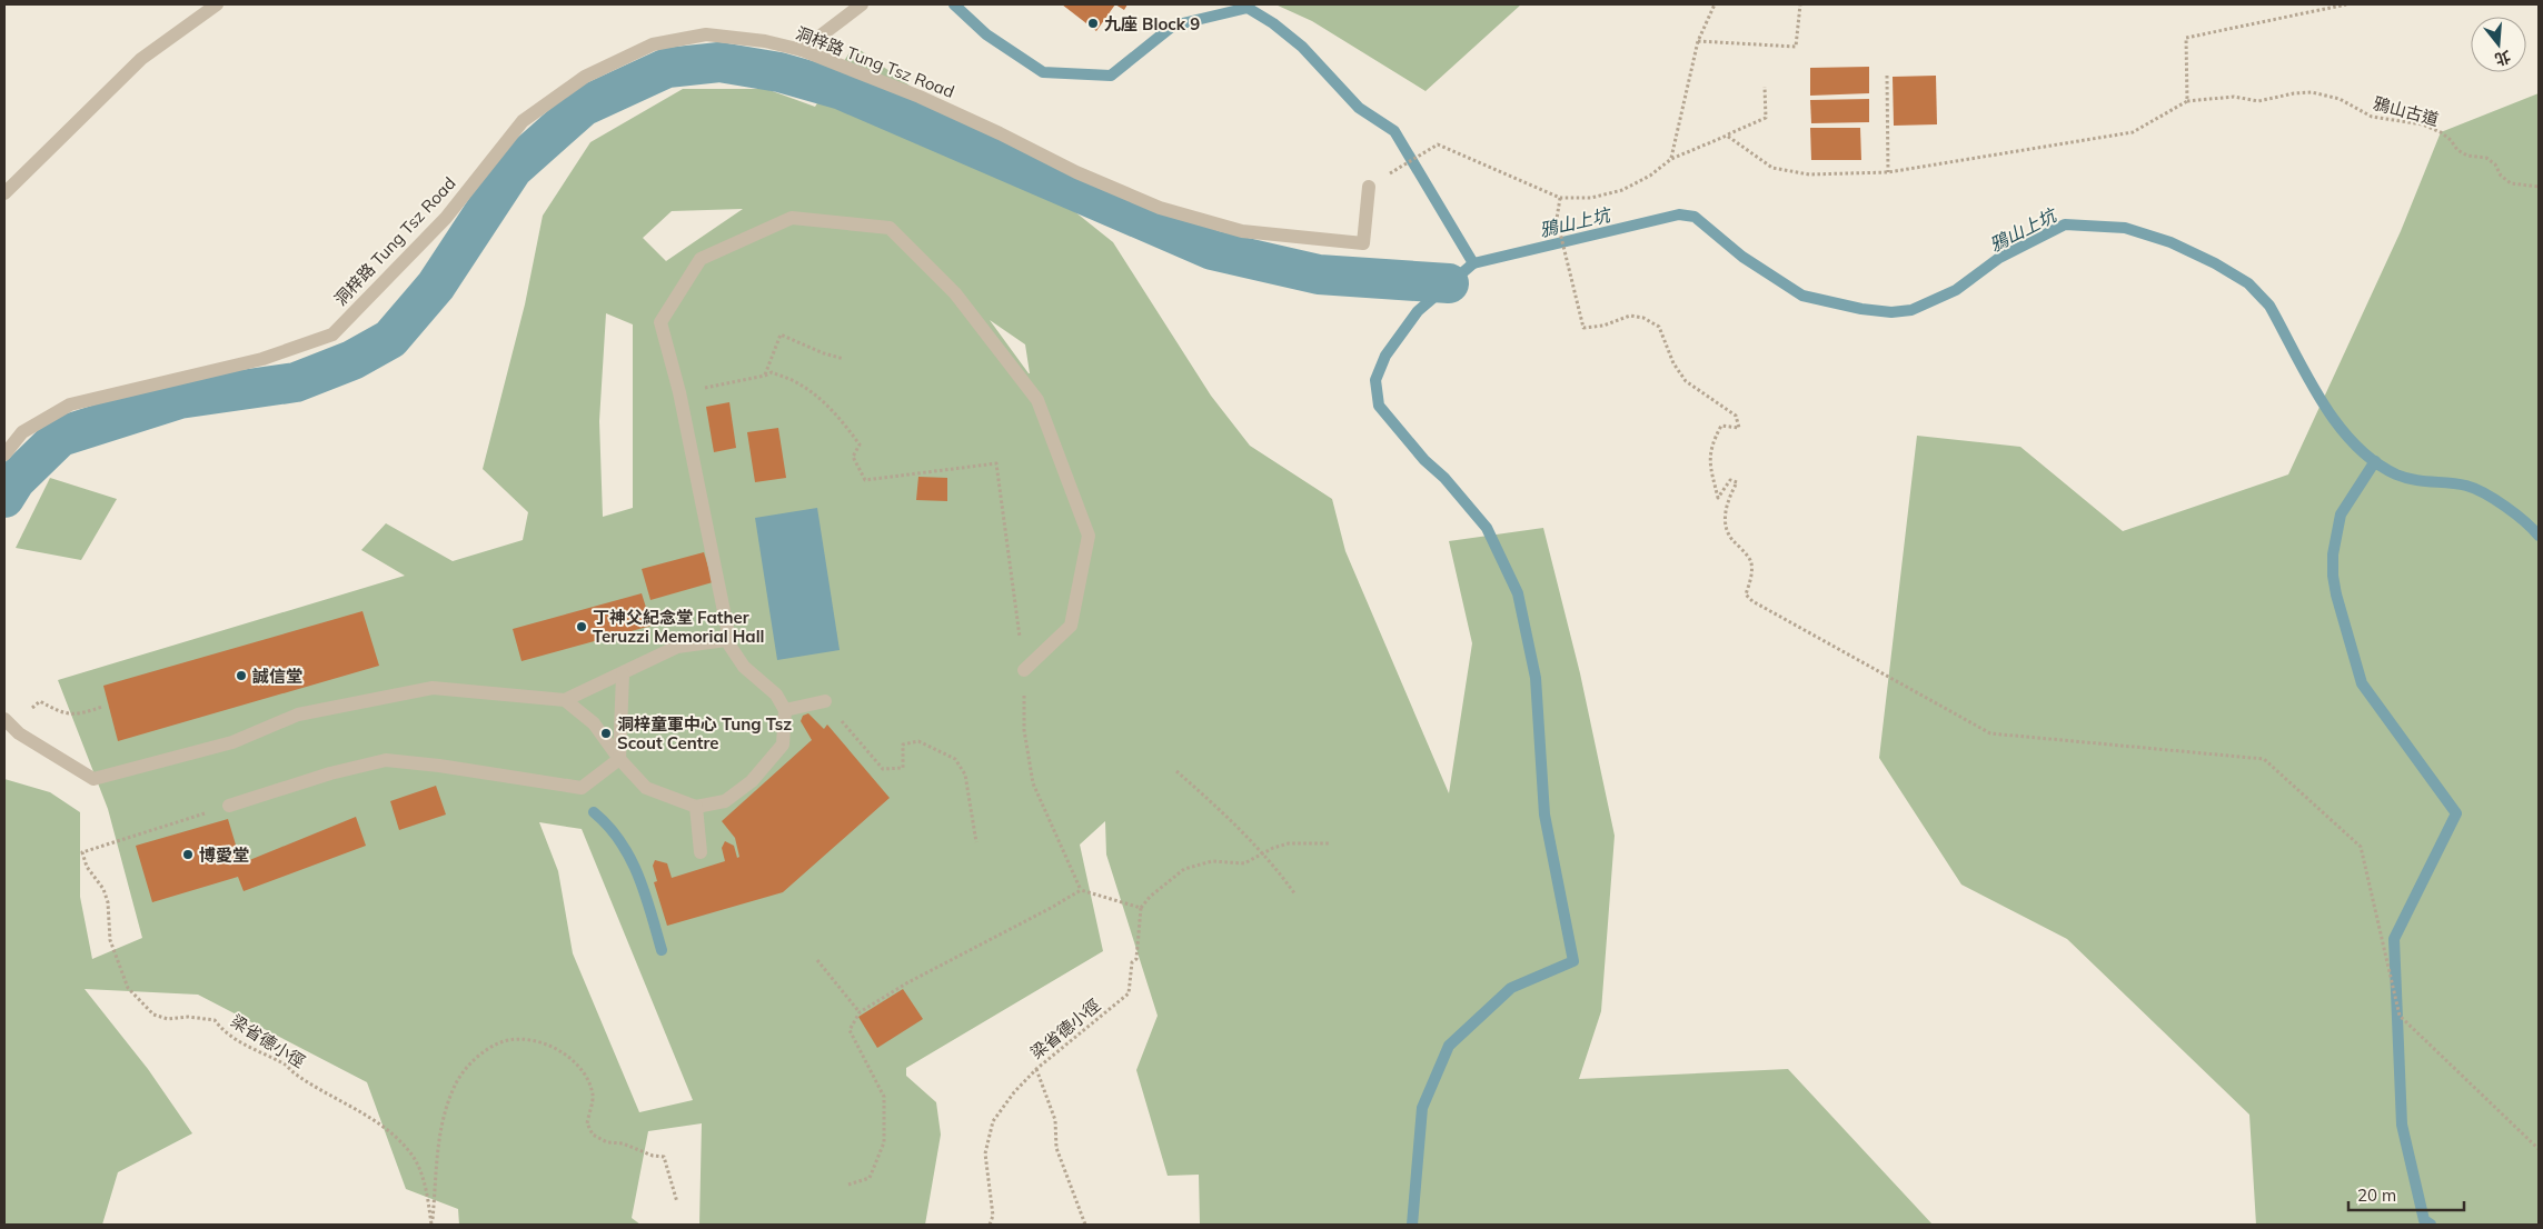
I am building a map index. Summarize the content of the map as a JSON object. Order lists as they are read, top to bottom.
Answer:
{
  "streets": {
    "street": ["洞梓路 Tung Tsz Road"],
    "path": ["鴉山古道", "梁省德小徑"]
  },
  "water": ["鴉山上坑"],
  "places": [
    "九座 Block 9",
    "丁神父紀念堂 Father Teruzzi Memorial Hall",
    "誠信堂",
    "洞梓童軍中心 Tung Tsz Scout Centre",
    "博愛堂"
  ],
  "scale_bar": "20 m",
  "north": "bottom"
}
